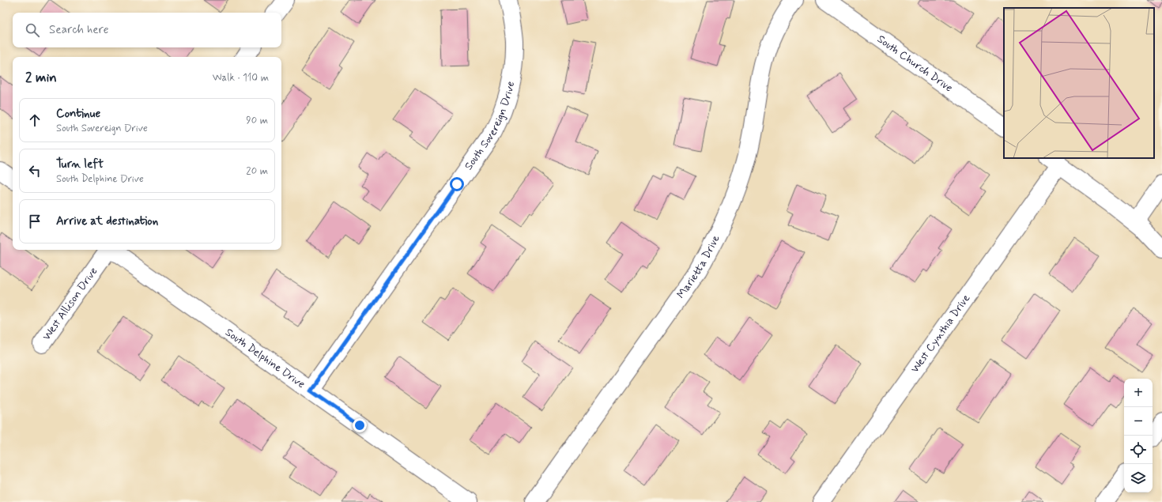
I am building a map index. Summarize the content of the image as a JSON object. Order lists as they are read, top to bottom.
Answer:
{
  "streets": {
    "street": [
      "South Church Drive",
      "South Sovereign Drive",
      "Marietta Drive",
      "West Allison Drive",
      "West Cynthia Drive",
      "South Delphine Drive"
    ]
  },
  "crossings": [
    ["South Sovereign Drive", "South Delphine Drive"]
  ],
  "page": {
    "search": "Search here",
    "heading": ["2 min", "Walk · 110 m"],
    "list": [
      ["Continue", "South Sovereign Drive", "90 m"],
      ["Turn left", "South Delphine Drive", "20 m"],
      "Arrive at destination"
    ],
    "map_buttons": ["+", "−"]
  }
}
